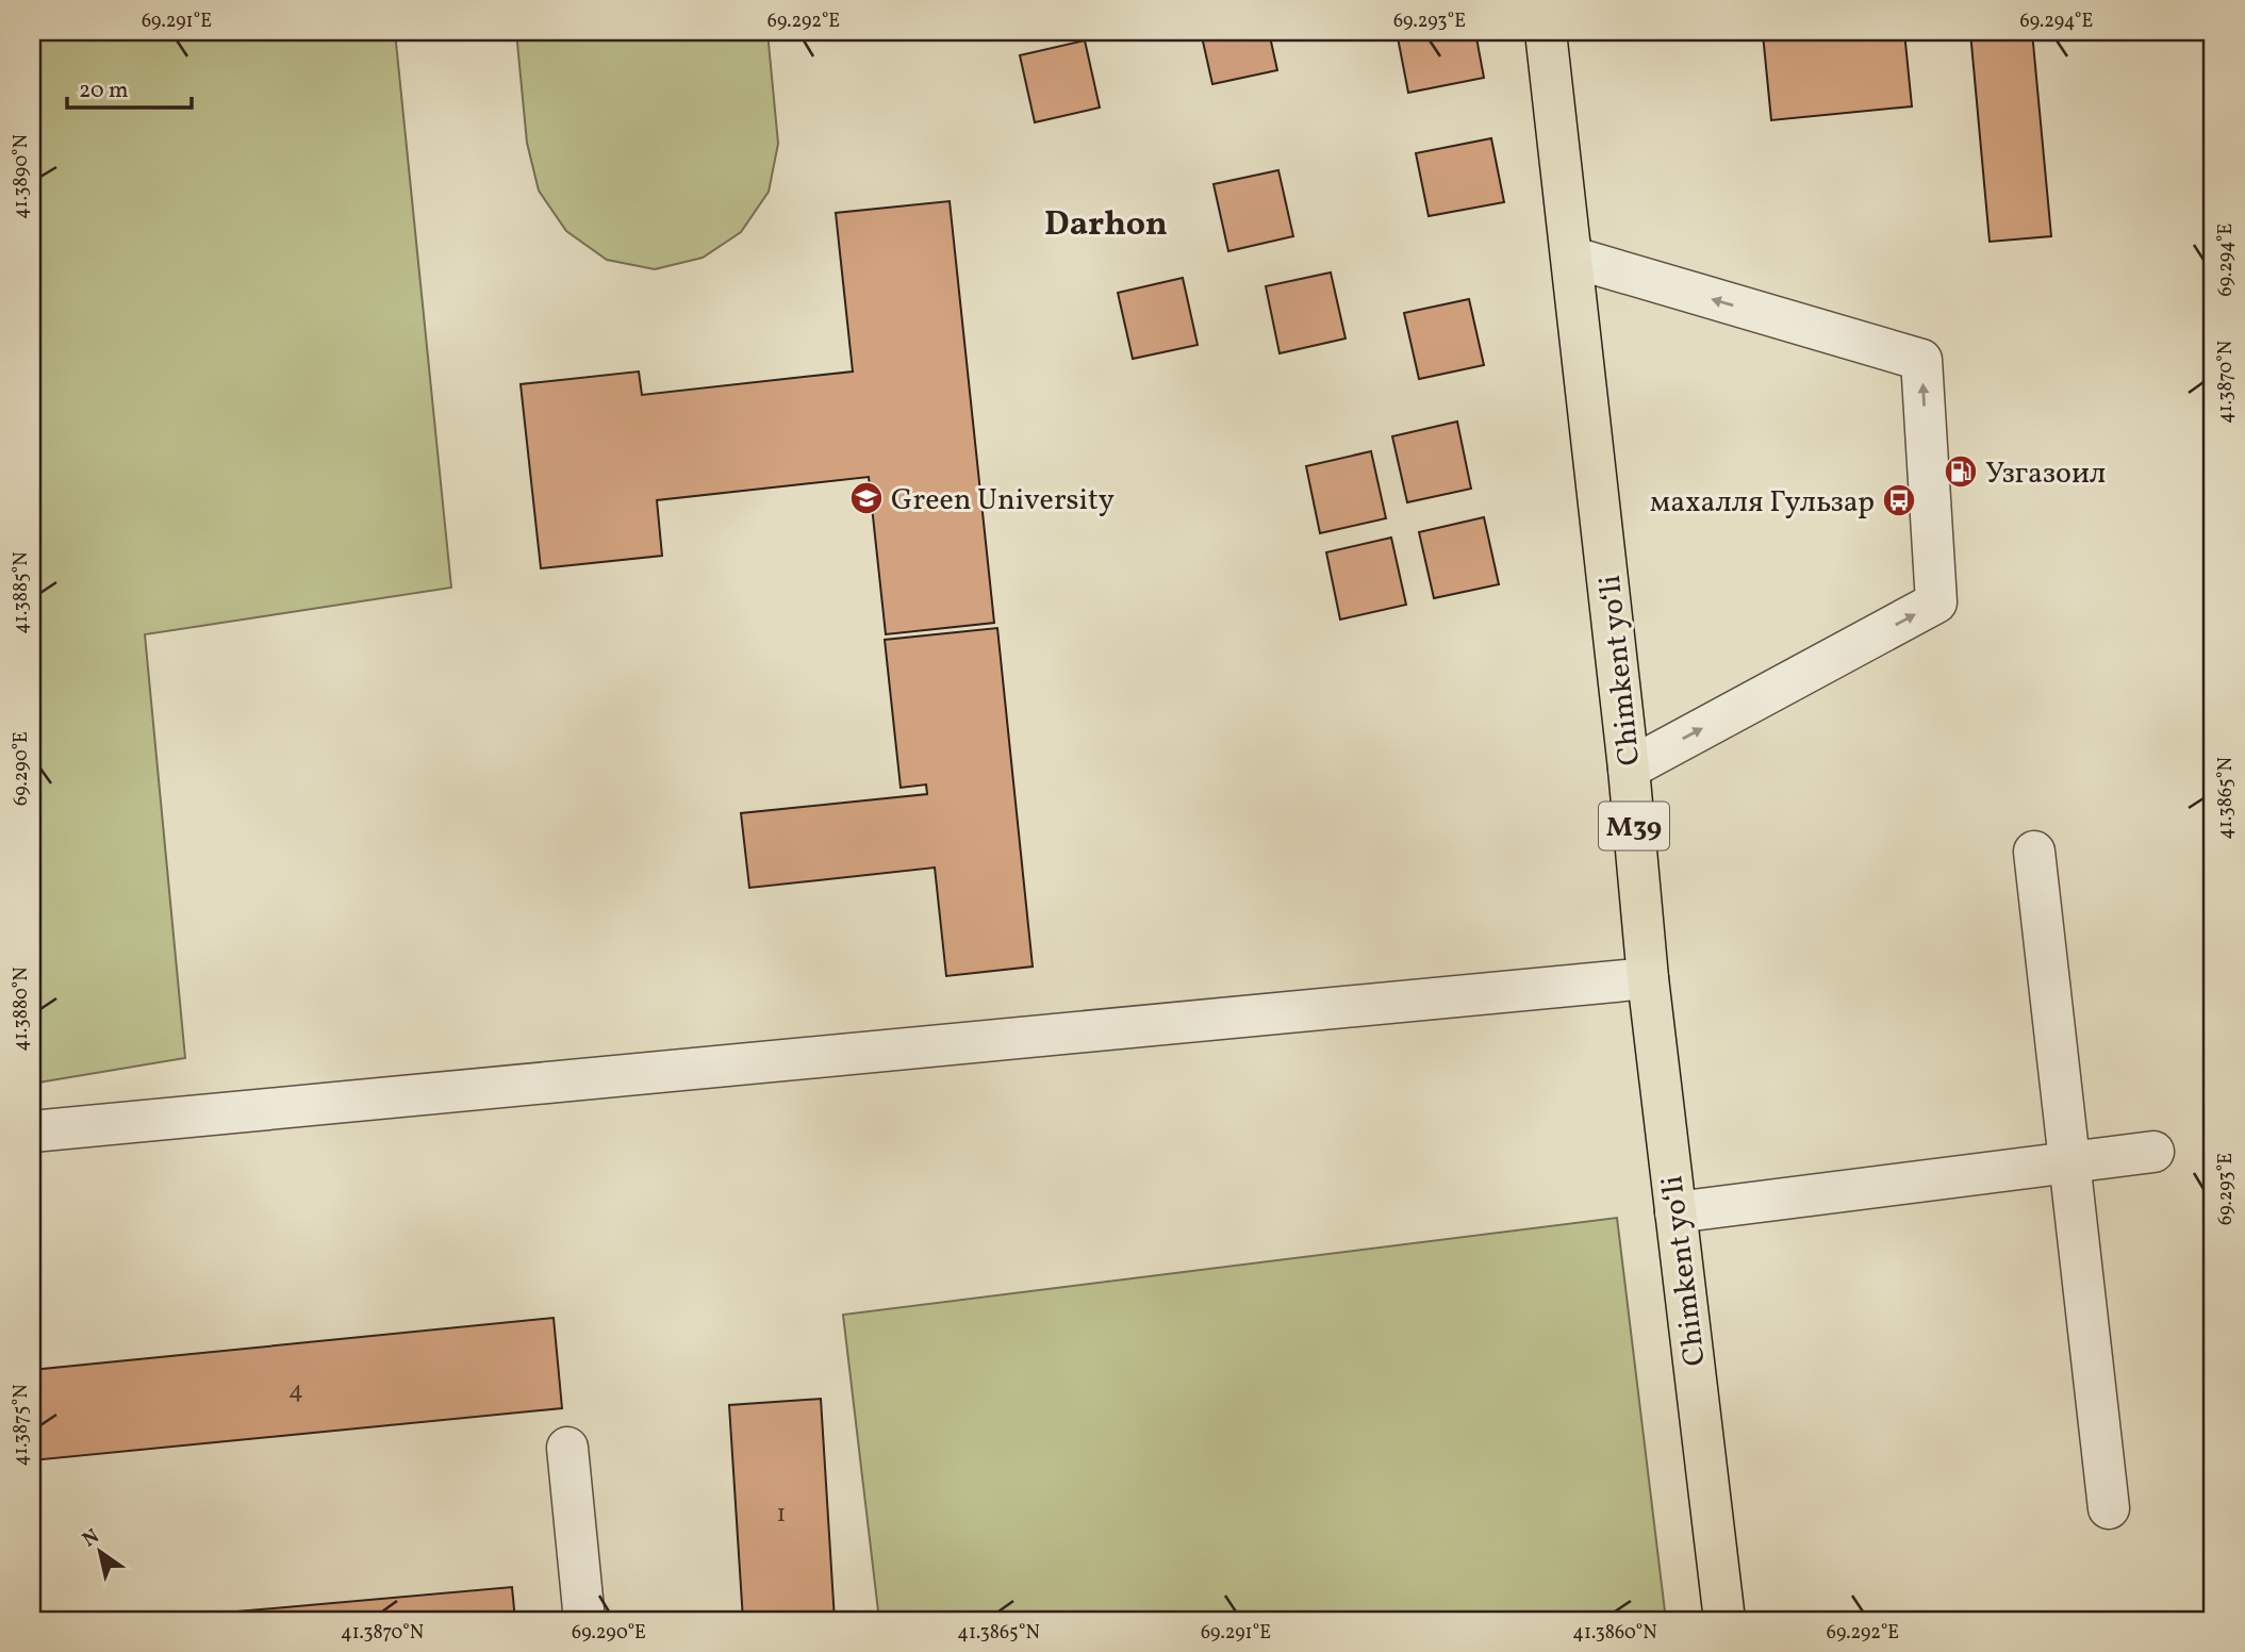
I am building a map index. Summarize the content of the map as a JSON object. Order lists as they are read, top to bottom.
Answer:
{
  "streets": {
    "highway": ["Chimkent yo‘li", "M39"]
  },
  "districts": ["Darhon"],
  "places": {
    "fuel station": ["Узгазоил"],
    "school or university": ["Green University"],
    "bus stop": ["махалля Гульзар"]
  },
  "house_numbers": ["4", "1"],
  "scale_bar": "20 m",
  "north": "top left",
  "coordinates": [
    "69.291°E",
    "69.292°E",
    "69.293°E",
    "69.294°E",
    "41.3890°N",
    "41.3870°N",
    "41.3885°N",
    "69.290°E",
    "41.3865°N",
    "41.3880°N",
    "41.3875°N",
    "41.3860°N"
  ]
}
